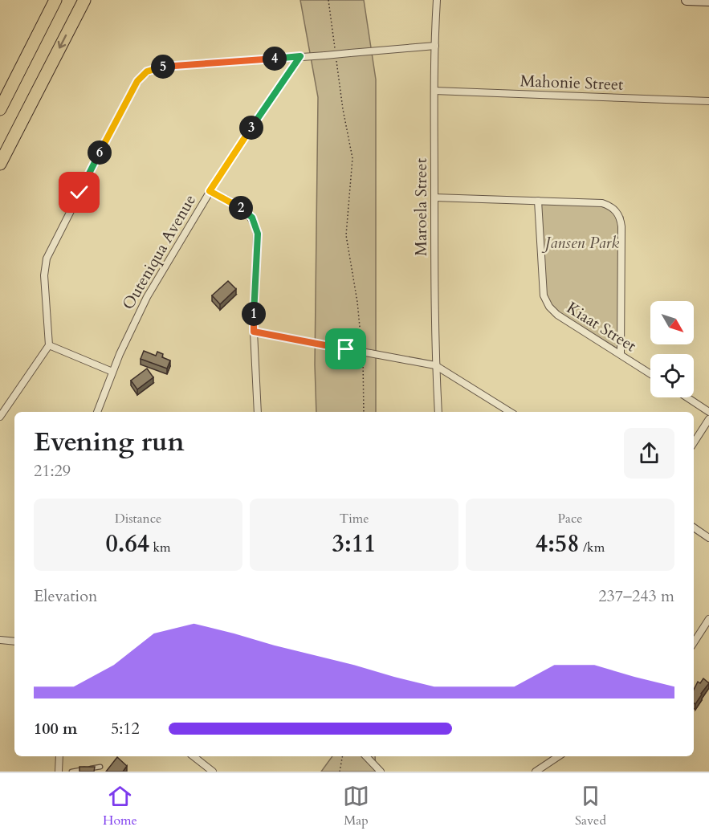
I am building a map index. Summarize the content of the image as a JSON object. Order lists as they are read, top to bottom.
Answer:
{
  "streets": {
    "street": [
      "Mahonie Street",
      "Maroela Street",
      "Outeniqua Avenue",
      "Kiaat Street"
    ]
  },
  "crossings": [
    ["Mahonie Street", "Maroela Street"]
  ],
  "parks": ["Jansen Park"],
  "north": "bottom right",
  "page": {
    "pins": [
      "4",
      "5",
      "3",
      "6",
      "2",
      "1"
    ],
    "heading": ["Evening run", "21:29"],
    "stats": [
      ["Distance", "0.64 km"],
      ["Time", "3:11"],
      ["Pace", "4:58 /km"]
    ],
    "chart": ["Elevation", "237–243 m"],
    "list": [
      {
        "name": "100 m",
        "note": "5:12"
      }
    ],
    "tabs": ["Home", "Map", "Saved"]
  }
}
